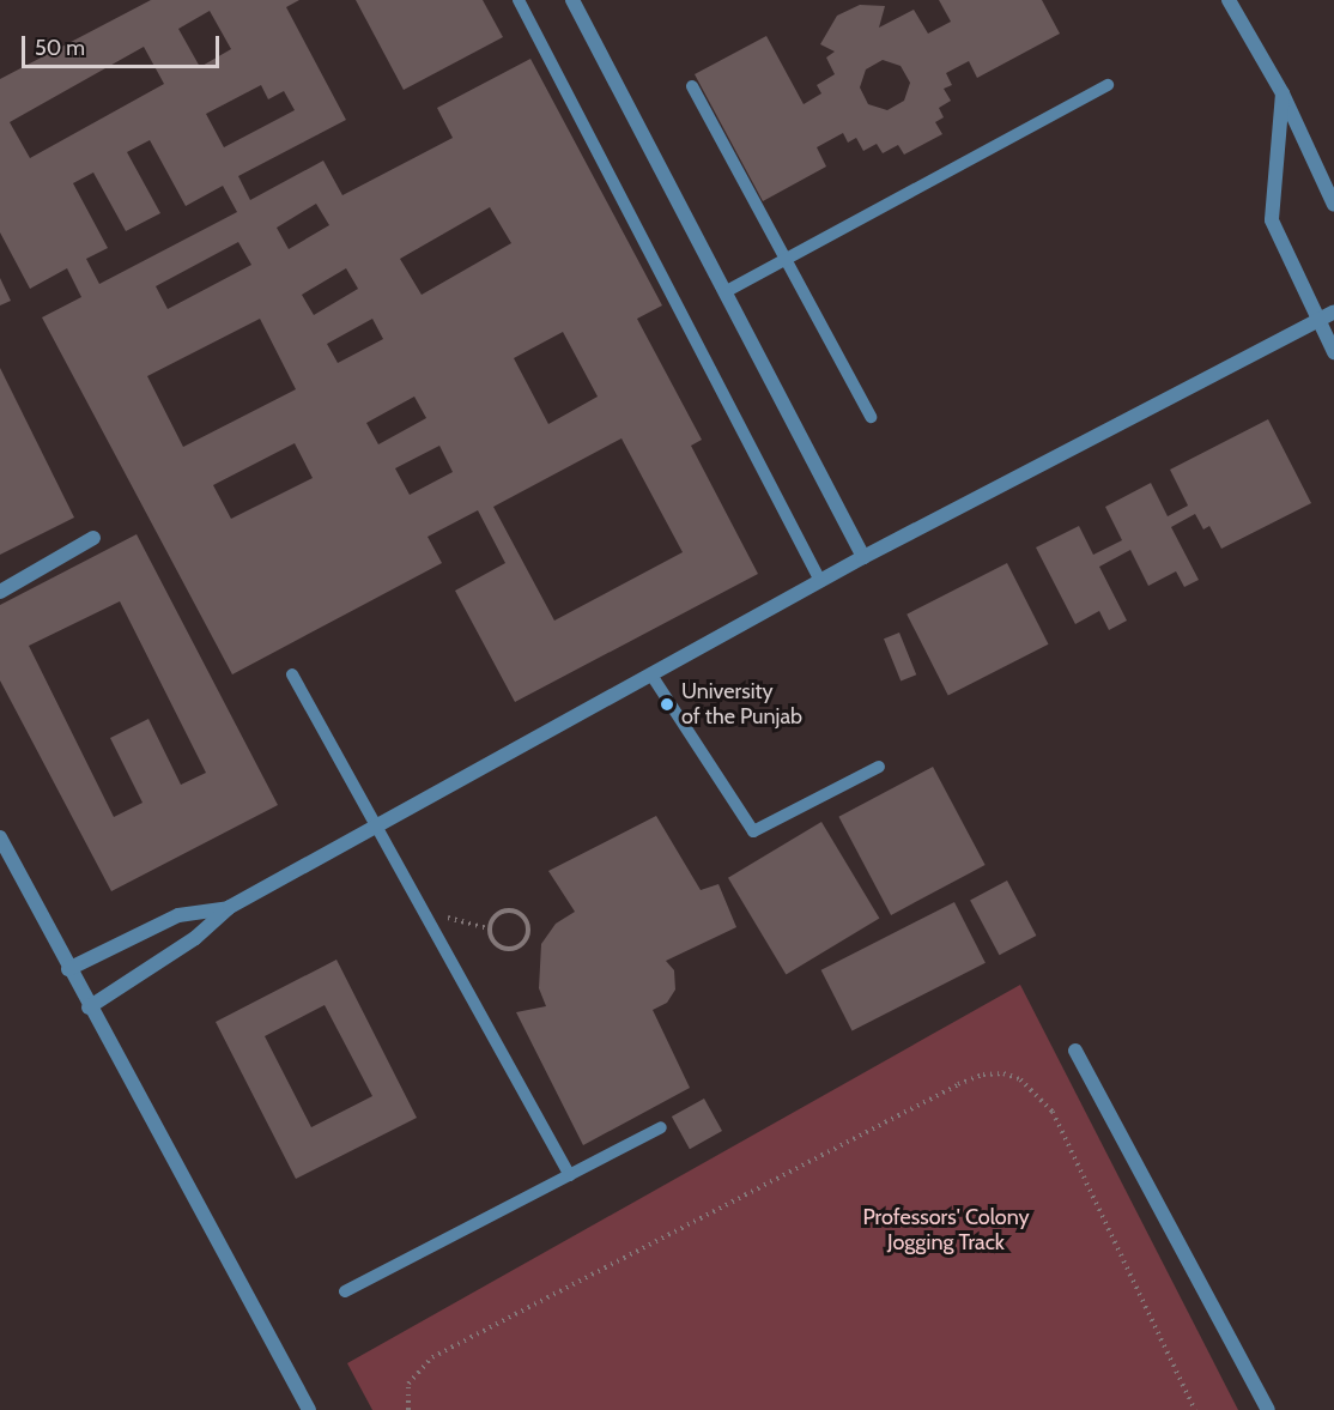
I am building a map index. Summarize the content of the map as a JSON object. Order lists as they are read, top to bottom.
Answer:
{
  "parks": ["Professors' Colony Jogging Track"],
  "places": ["University of the Punjab"],
  "scale_bar": "50 m"
}
